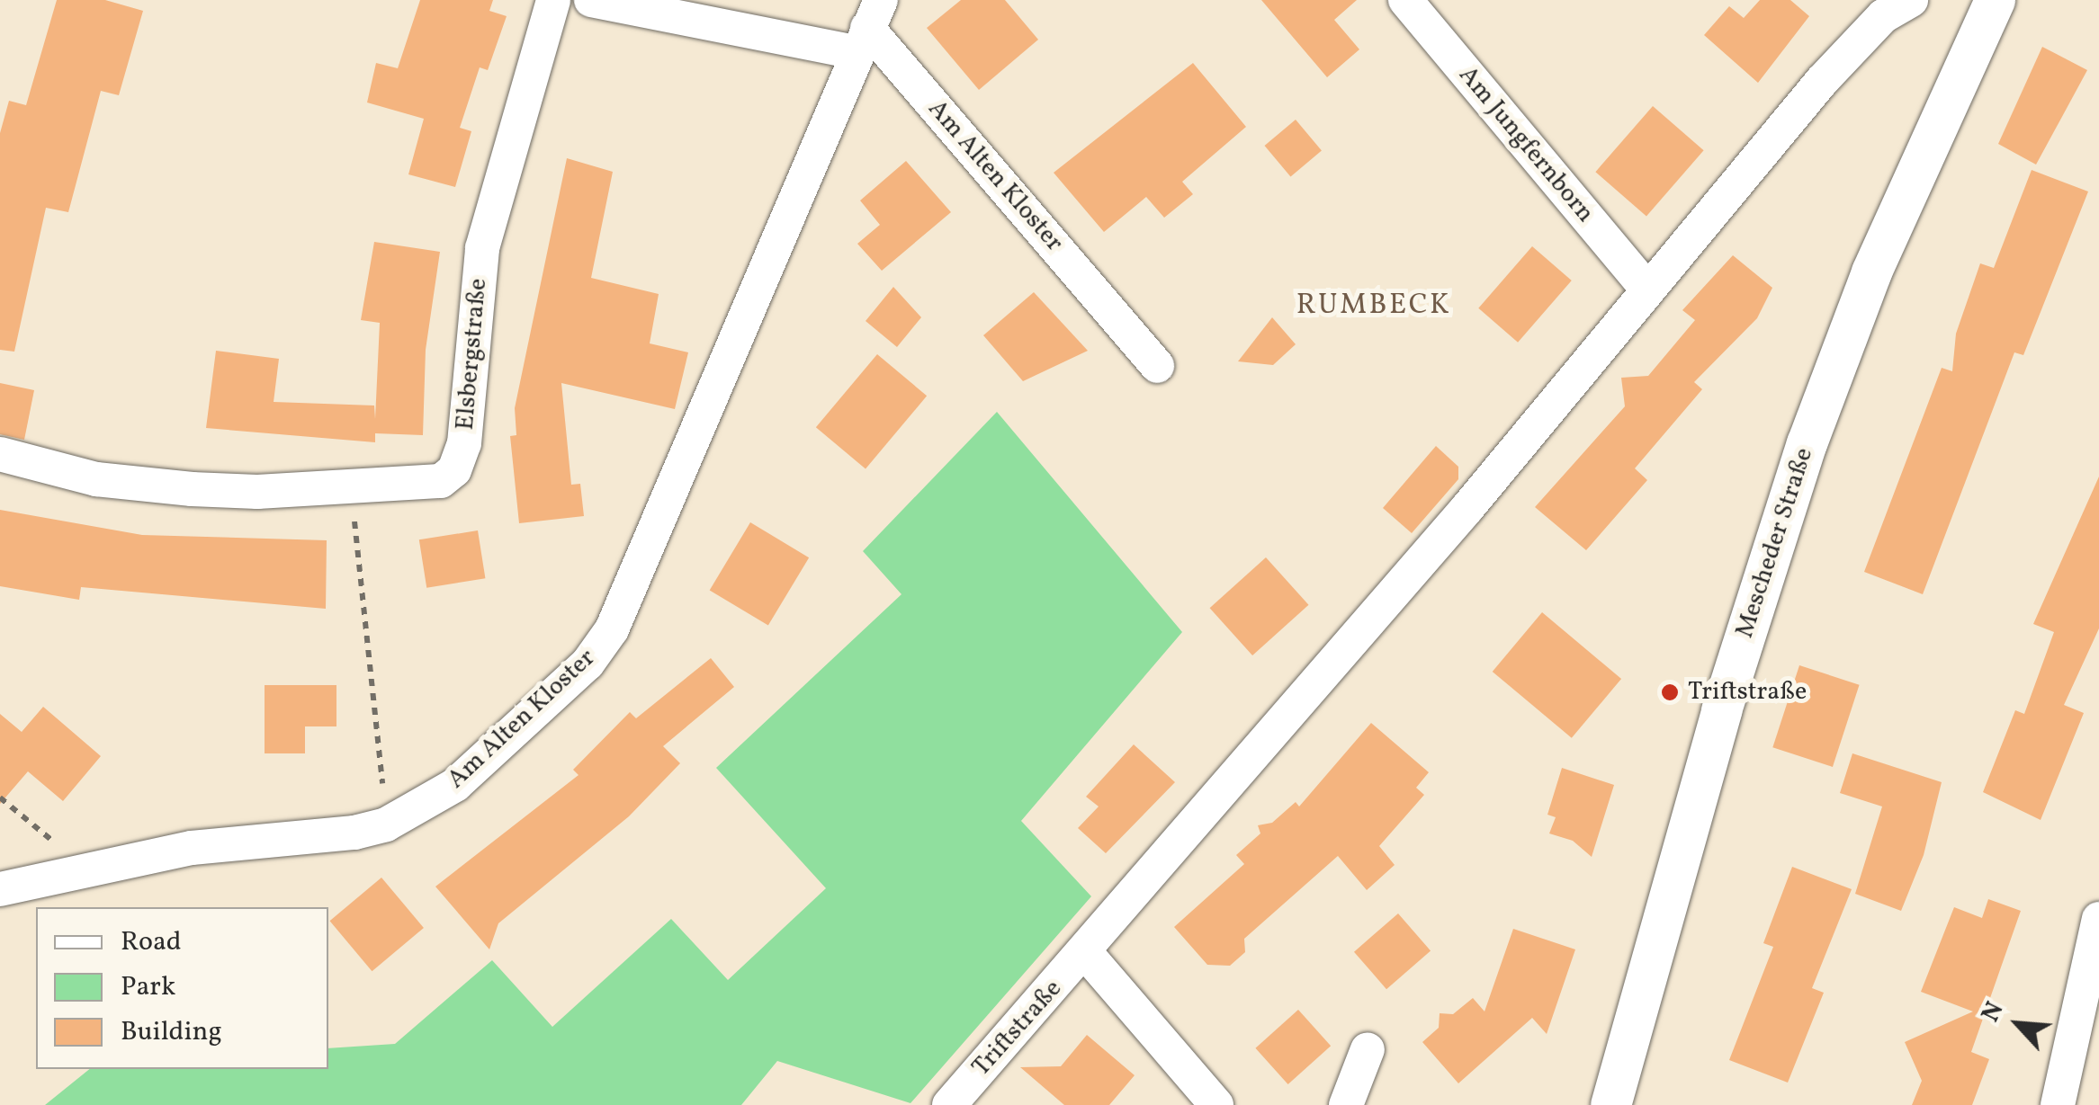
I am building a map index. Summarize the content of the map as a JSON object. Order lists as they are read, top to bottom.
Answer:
{
  "streets": {
    "street": [
      "Am Jungfernborn",
      "Am Alten Kloster",
      "Elsbergstraße",
      "Mescheder Straße",
      "Triftstraße"
    ]
  },
  "crossings": [
    ["Am Jungfernborn", "Triftstraße"]
  ],
  "districts": ["RUMBECK"],
  "places": ["Triftstraße"],
  "legend": ["Road", "Park", "Building"],
  "north": "top left"
}
